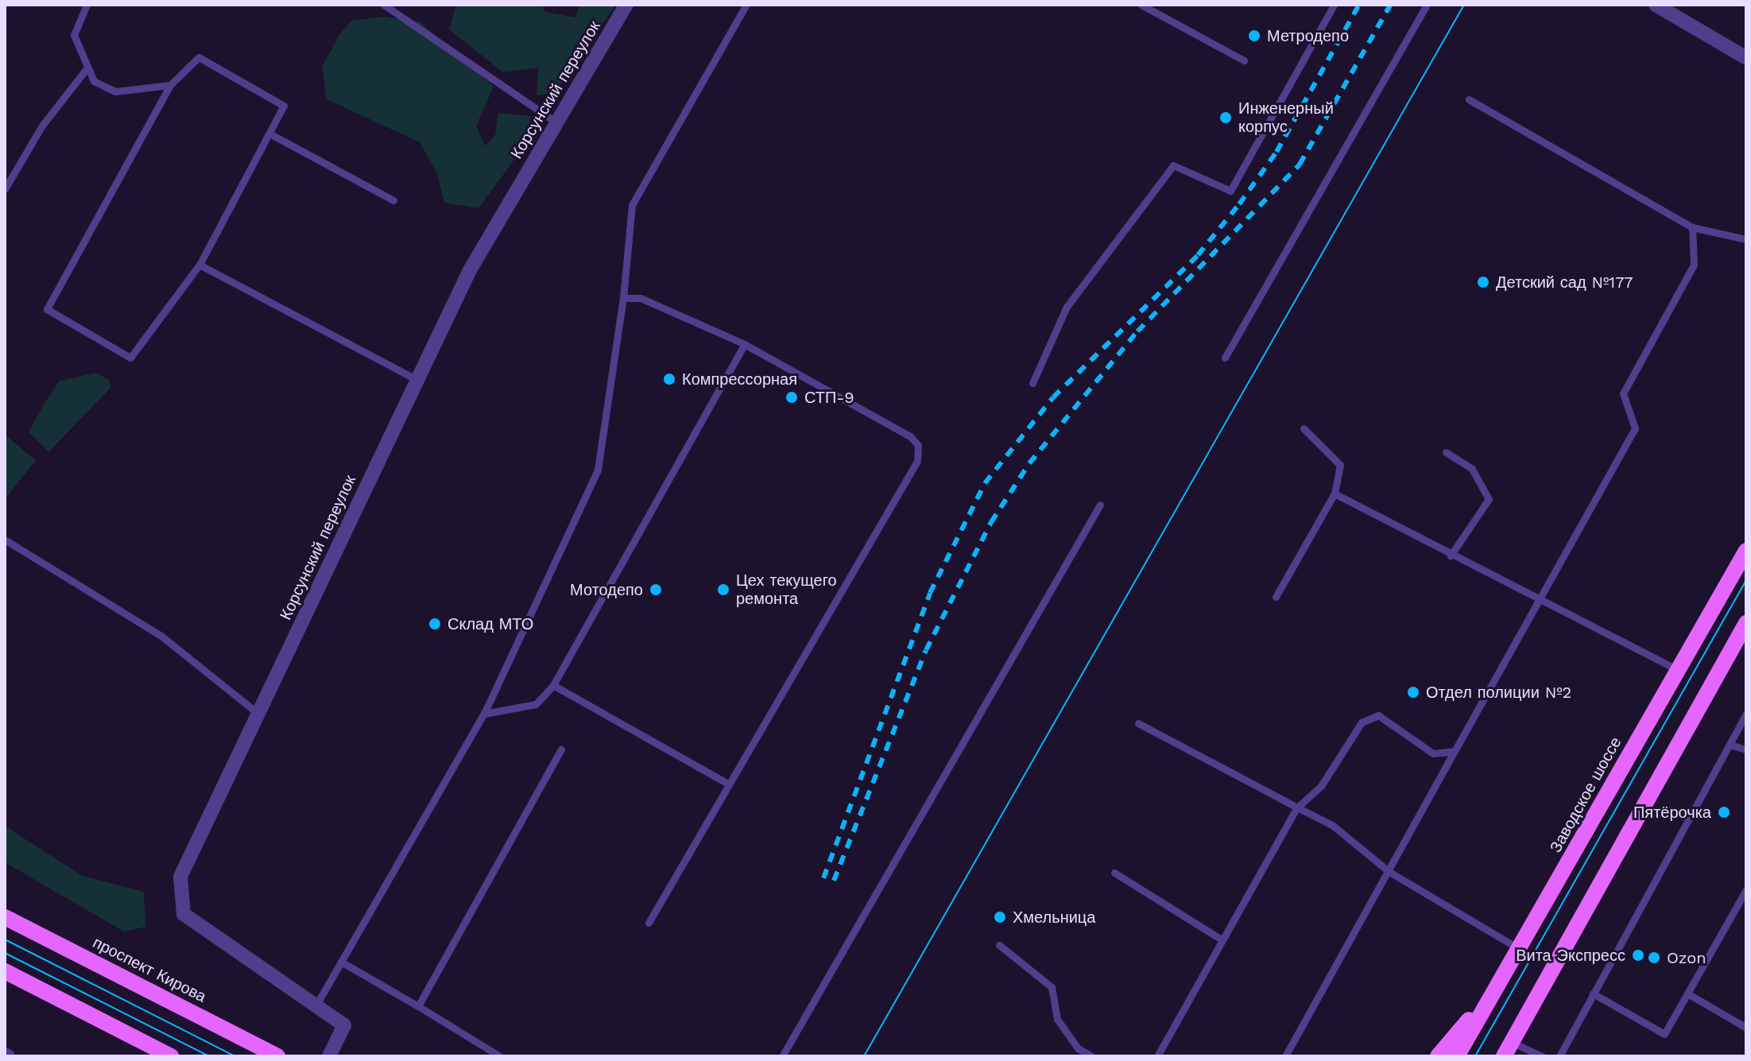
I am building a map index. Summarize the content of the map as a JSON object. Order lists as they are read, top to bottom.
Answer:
{
  "streets": {
    "main road": ["Заводское шоссе", "проспект Кирова"],
    "street": ["Корсунский переулок"]
  },
  "places": [
    "Метродепо",
    "Инженерный корпус",
    "Детский сад №177",
    "Компрессорная",
    "СТП-9",
    "Мотодепо",
    "Цех текущего ремонта",
    "Склад МТО",
    "Отдел полиции №2",
    "Пятёрочка",
    "Хмельница",
    "Вита Экспресс",
    "Ozon"
  ]
}
